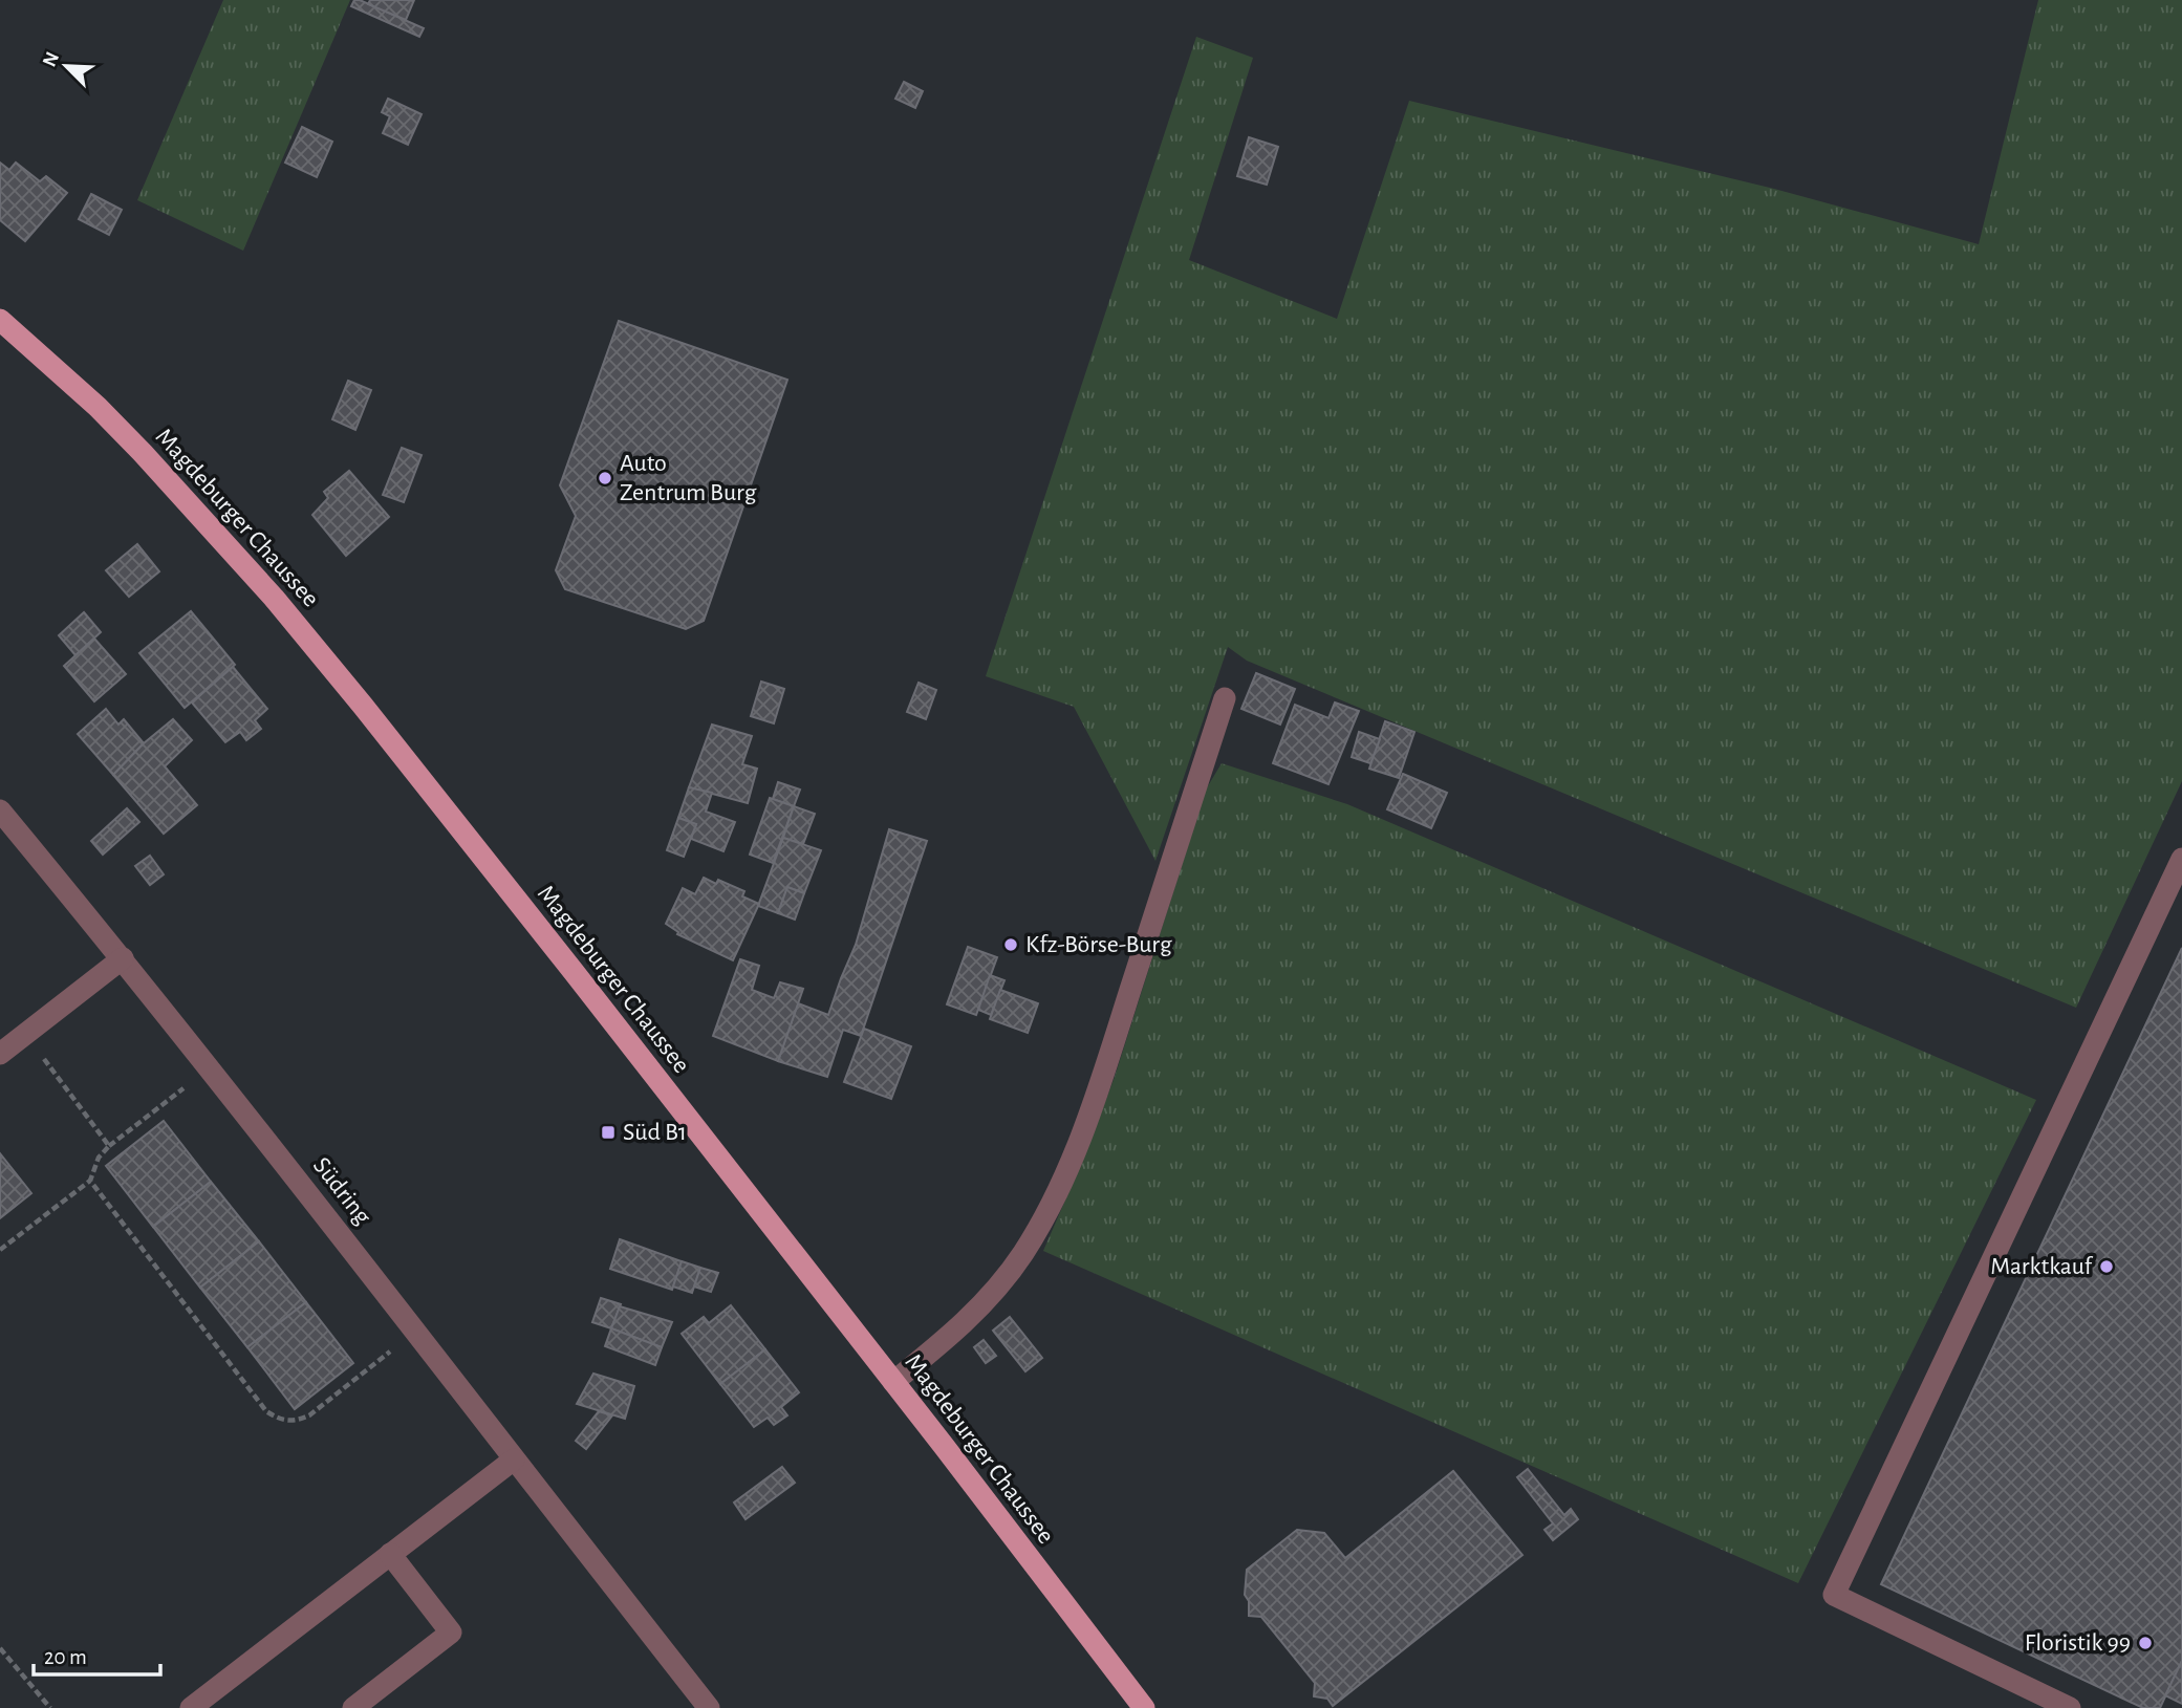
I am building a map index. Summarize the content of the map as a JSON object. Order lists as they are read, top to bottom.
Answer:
{
  "streets": {
    "main road": ["Magdeburger Chaussee"],
    "street": ["Südring"]
  },
  "places": {
    "other": [
      "Auto Zentrum Burg",
      "Kfz-Börse-Burg",
      "Marktkauf",
      "Floristik 99"
    ],
    "transit": ["Süd B1"]
  },
  "scale_bar": "20 m",
  "north": "top left"
}
